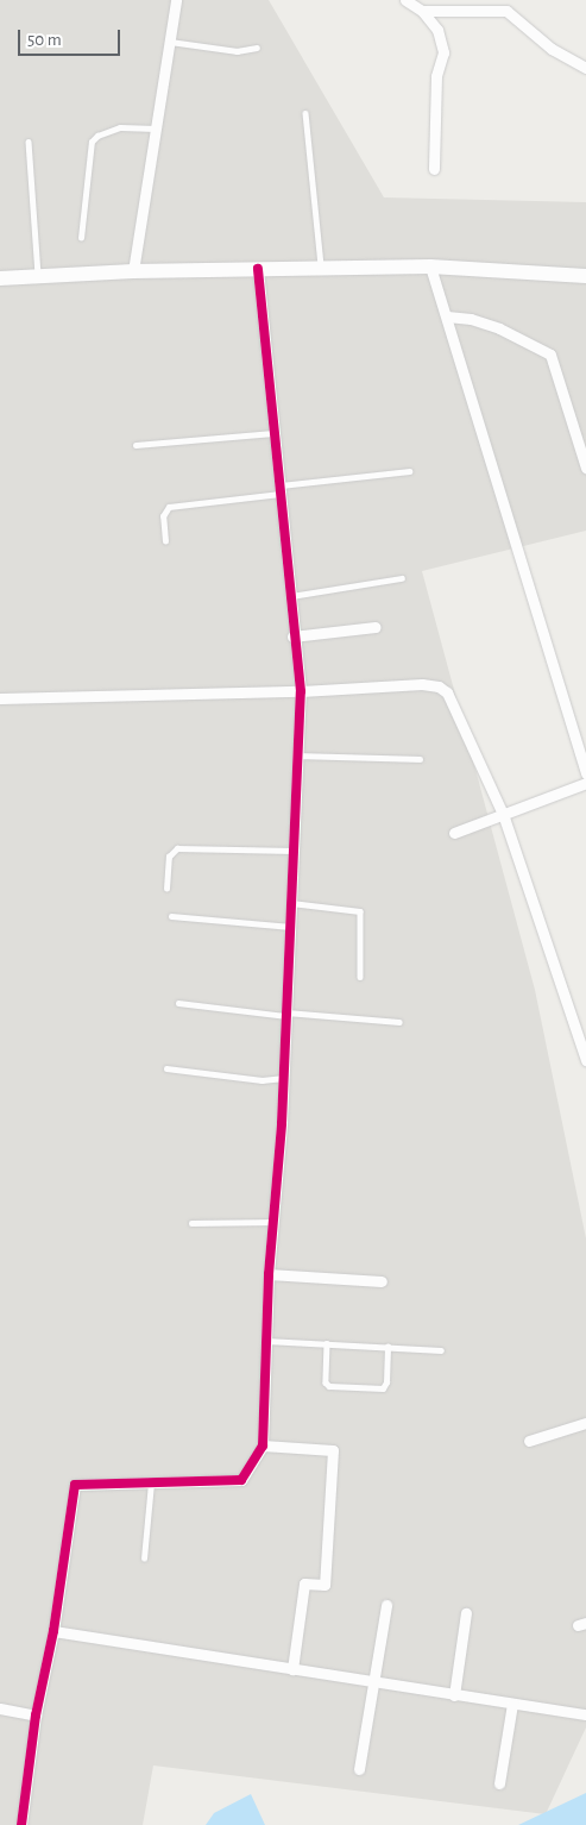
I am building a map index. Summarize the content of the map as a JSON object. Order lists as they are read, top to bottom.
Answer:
{
  "scale_bar": "50 m"
}
